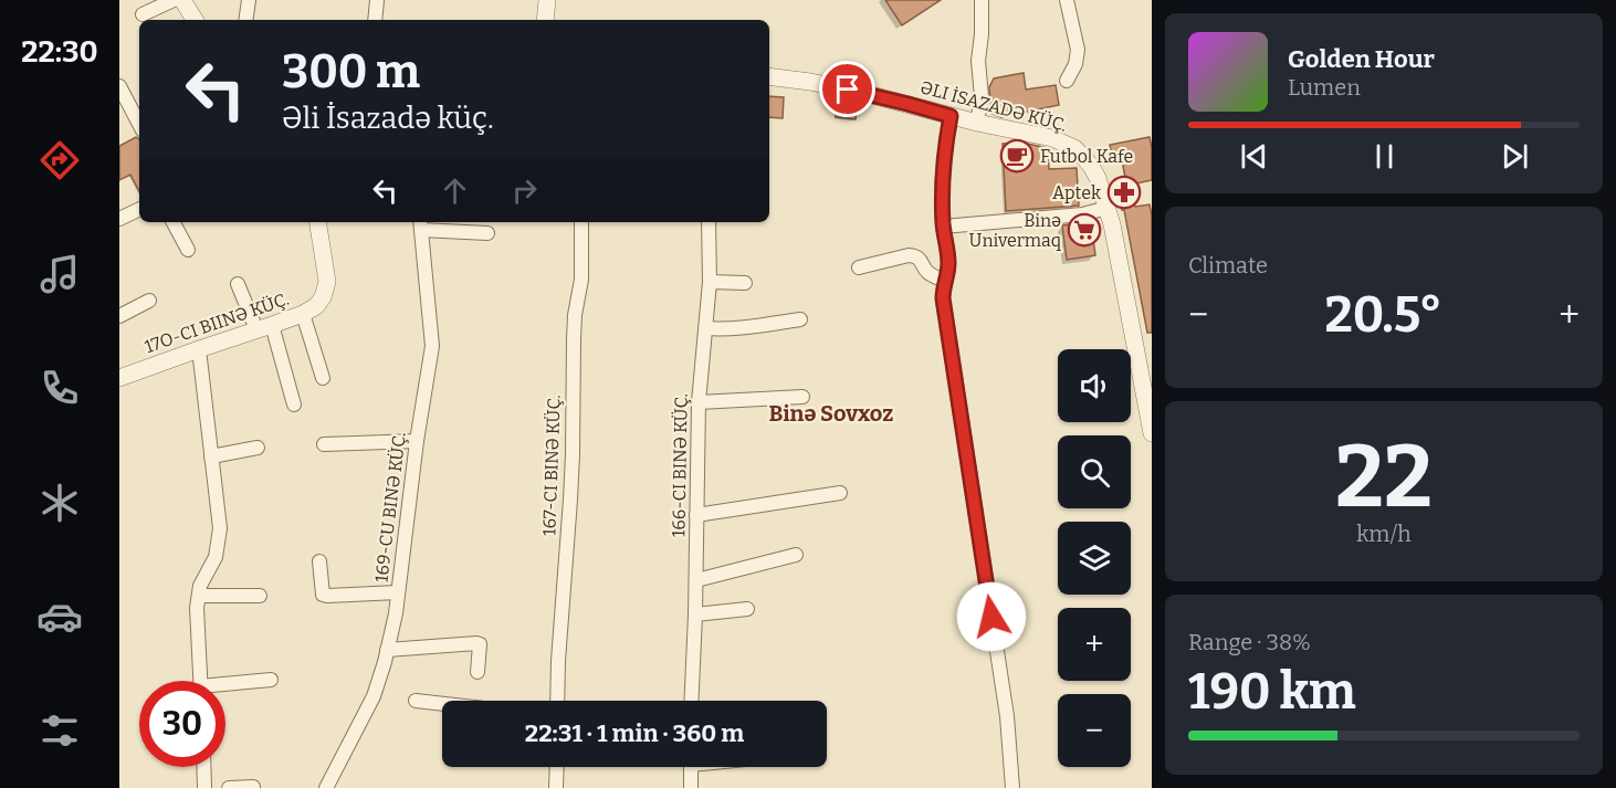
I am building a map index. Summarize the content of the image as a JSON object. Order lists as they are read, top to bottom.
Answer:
{
  "streets": {
    "street": [
      "ƏLI İSAZADƏ KÜÇ.",
      "17O-CI BIINƏ KÜÇ.",
      "167-CI BINƏ KÜÇ.",
      "169-CU BINƏ KÜÇ."
    ]
  },
  "districts": ["Binə Sovxoz"],
  "places": {
    "cafe": ["Futbol Kafe"],
    "pharmacy": ["Aptek"],
    "supermarket": ["Binə Univermaq"]
  },
  "page": {
    "tabs": "22:30",
    "turn": ["300 m", "Əli İsazadə küç."],
    "song": ["Golden Hour", "Lumen"],
    "tile": [
      "Climate",
      ["22", "km/h"],
      ["Range · 38%", "190 km"]
    ],
    "heat": ["−", "20.5°", "+"],
    "map_buttons": ["+", "−"],
    "limit": "30",
    "trip": "22:31 · 1 min · 360 m"
  }
}
